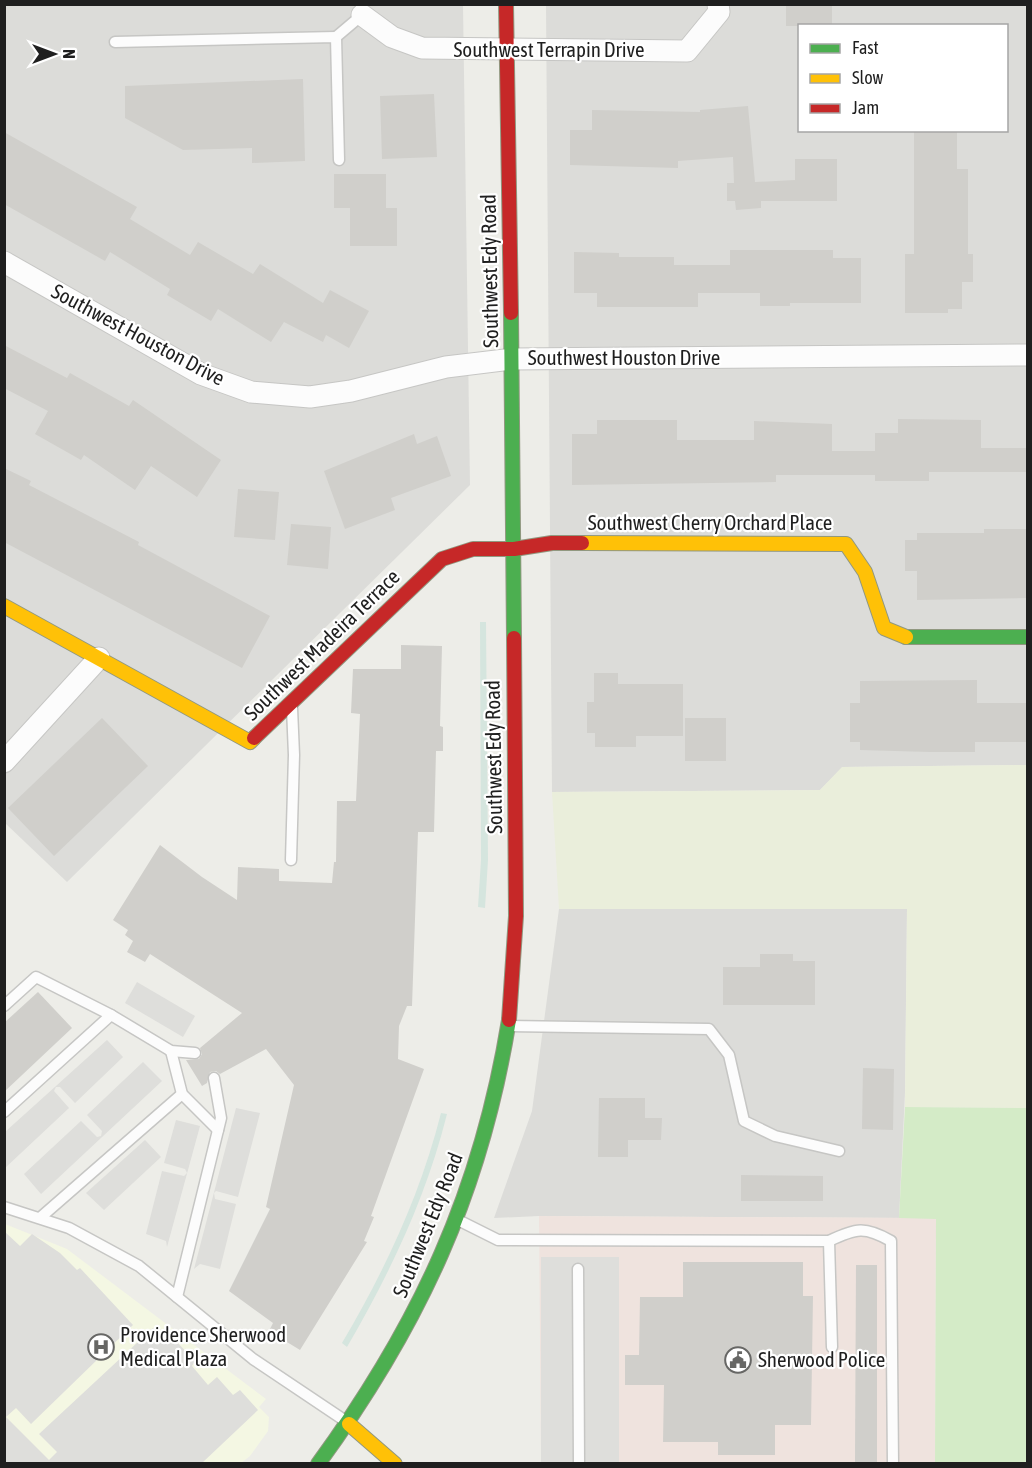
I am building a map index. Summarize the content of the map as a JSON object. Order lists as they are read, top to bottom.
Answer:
{
  "streets": {
    "main road": ["Southwest Edy Road", "Southwest Cherry Orchard Place", "Southwest Madeira Terrace"],
    "street": ["Southwest Terrapin Drive", "Southwest Houston Drive"]
  },
  "crossings": [
    ["Southwest Terrapin Drive", "Southwest Edy Road"],
    ["Southwest Edy Road", "Southwest Houston Drive"],
    ["Southwest Edy Road", "Southwest Cherry Orchard Place"],
    ["Southwest Edy Road", "Southwest Madeira Terrace"],
    ["Southwest Cherry Orchard Place", "Southwest Madeira Terrace"]
  ],
  "places": {
    "hospital": ["Providence Sherwood Medical Plaza"],
    "public building": ["Sherwood Police"]
  },
  "legend": ["Fast", "Slow", "Jam"],
  "north": "right"
}
